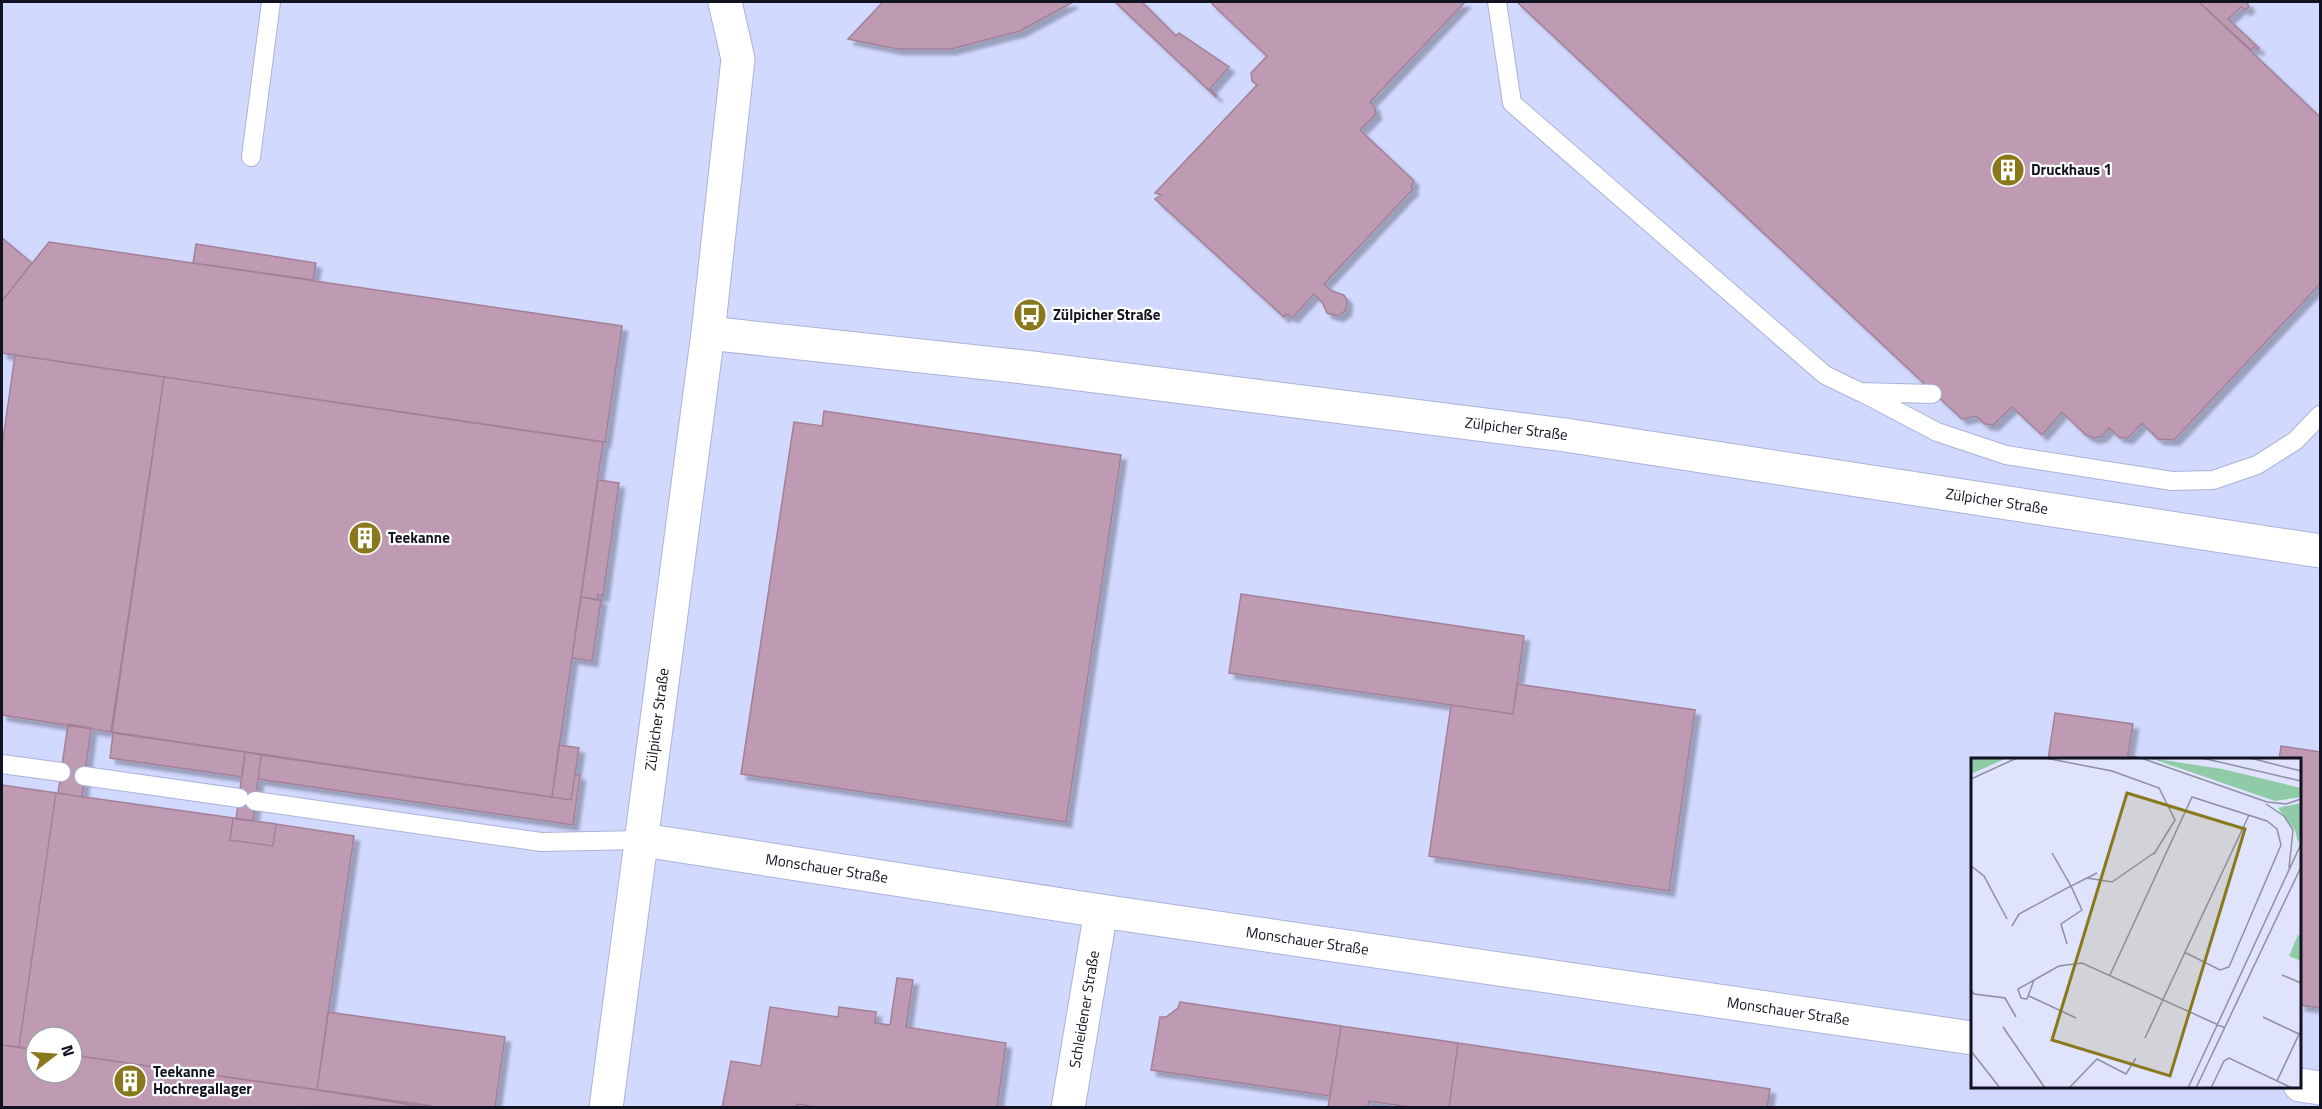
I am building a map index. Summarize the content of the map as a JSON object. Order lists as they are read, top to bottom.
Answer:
{
  "streets": {
    "street": ["Zülpicher Straße", "Monschauer Straße", "Schleidener Straße"]
  },
  "crossings": [
    ["Zülpicher Straße", "Monschauer Straße"],
    ["Monschauer Straße", "Schleidener Straße"]
  ],
  "places": {
    "building": ["Druckhaus 1", "Teekanne", "Teekanne Hochregallager"],
    "bus stop": ["Zülpicher Straße"]
  },
  "north": "right"
}
